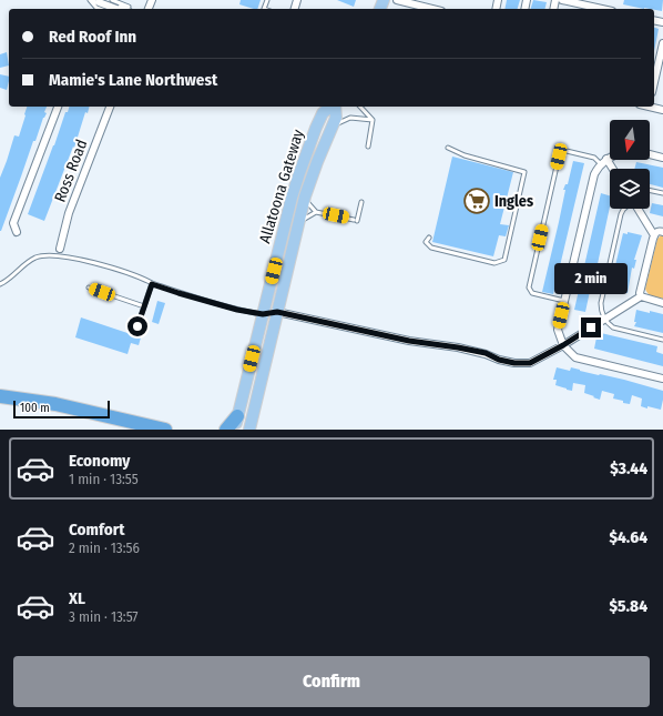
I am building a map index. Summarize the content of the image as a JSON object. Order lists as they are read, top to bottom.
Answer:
{
  "streets": {
    "main road": ["Allatoona Gateway"],
    "street": ["Ross Road"]
  },
  "places": {
    "supermarket": ["Ingles"]
  },
  "scale_bar": "100 m",
  "north": "bottom",
  "page": {
    "banner": ["Red Roof Inn", "Mamie's Lane Northwest"],
    "bubble": "2 min",
    "scale": "100 m",
    "list": [
      {
        "name": "Economy",
        "note": "1 min · 13:55",
        "value": "$3.44"
      },
      {
        "name": "Comfort",
        "note": "2 min · 13:56",
        "value": "$4.64"
      },
      {
        "name": "XL",
        "note": "3 min · 13:57",
        "value": "$5.84"
      }
    ],
    "buttons": "Confirm"
  }
}
